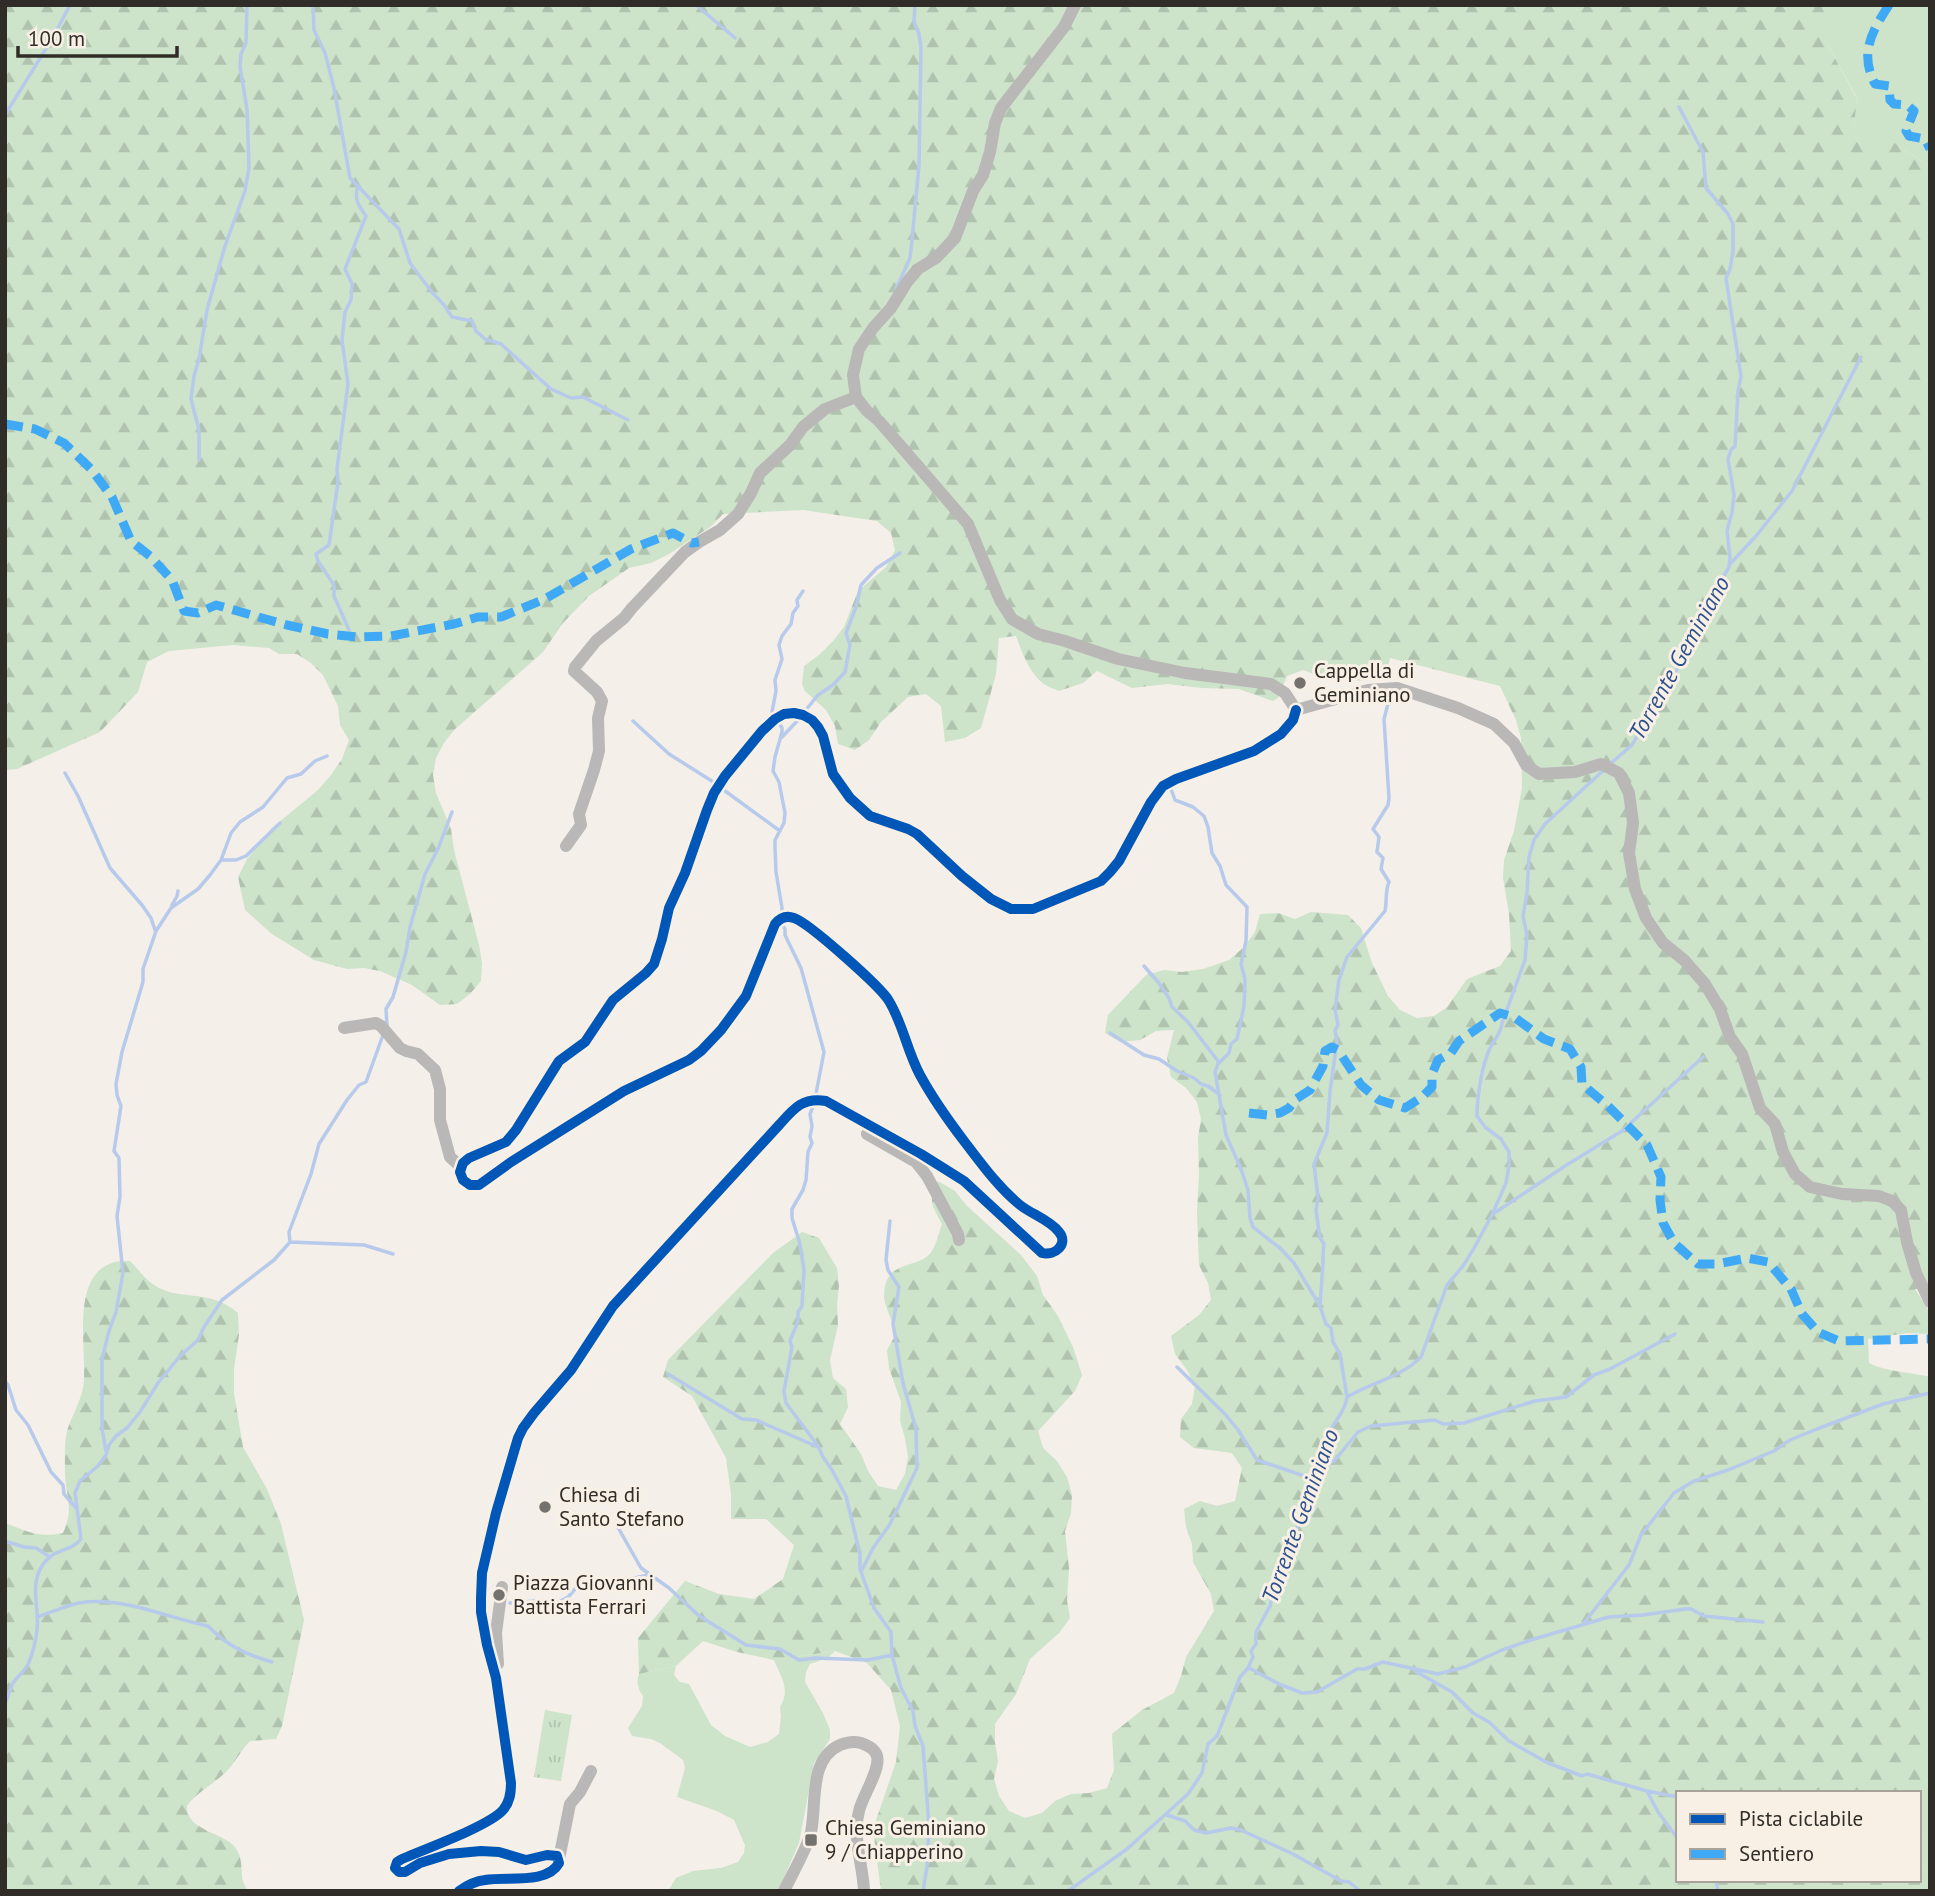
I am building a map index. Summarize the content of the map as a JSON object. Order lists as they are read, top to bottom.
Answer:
{
  "water": ["Torrente Geminiano"],
  "places": {
    "other": ["Cappella di Geminiano", "Chiesa di Santo Stefano", "Piazza Giovanni Battista Ferrari"],
    "transit": ["Chiesa Geminiano 9 / Chiapperino"]
  },
  "legend": ["Pista ciclabile", "Sentiero"],
  "scale_bar": "100 m"
}
